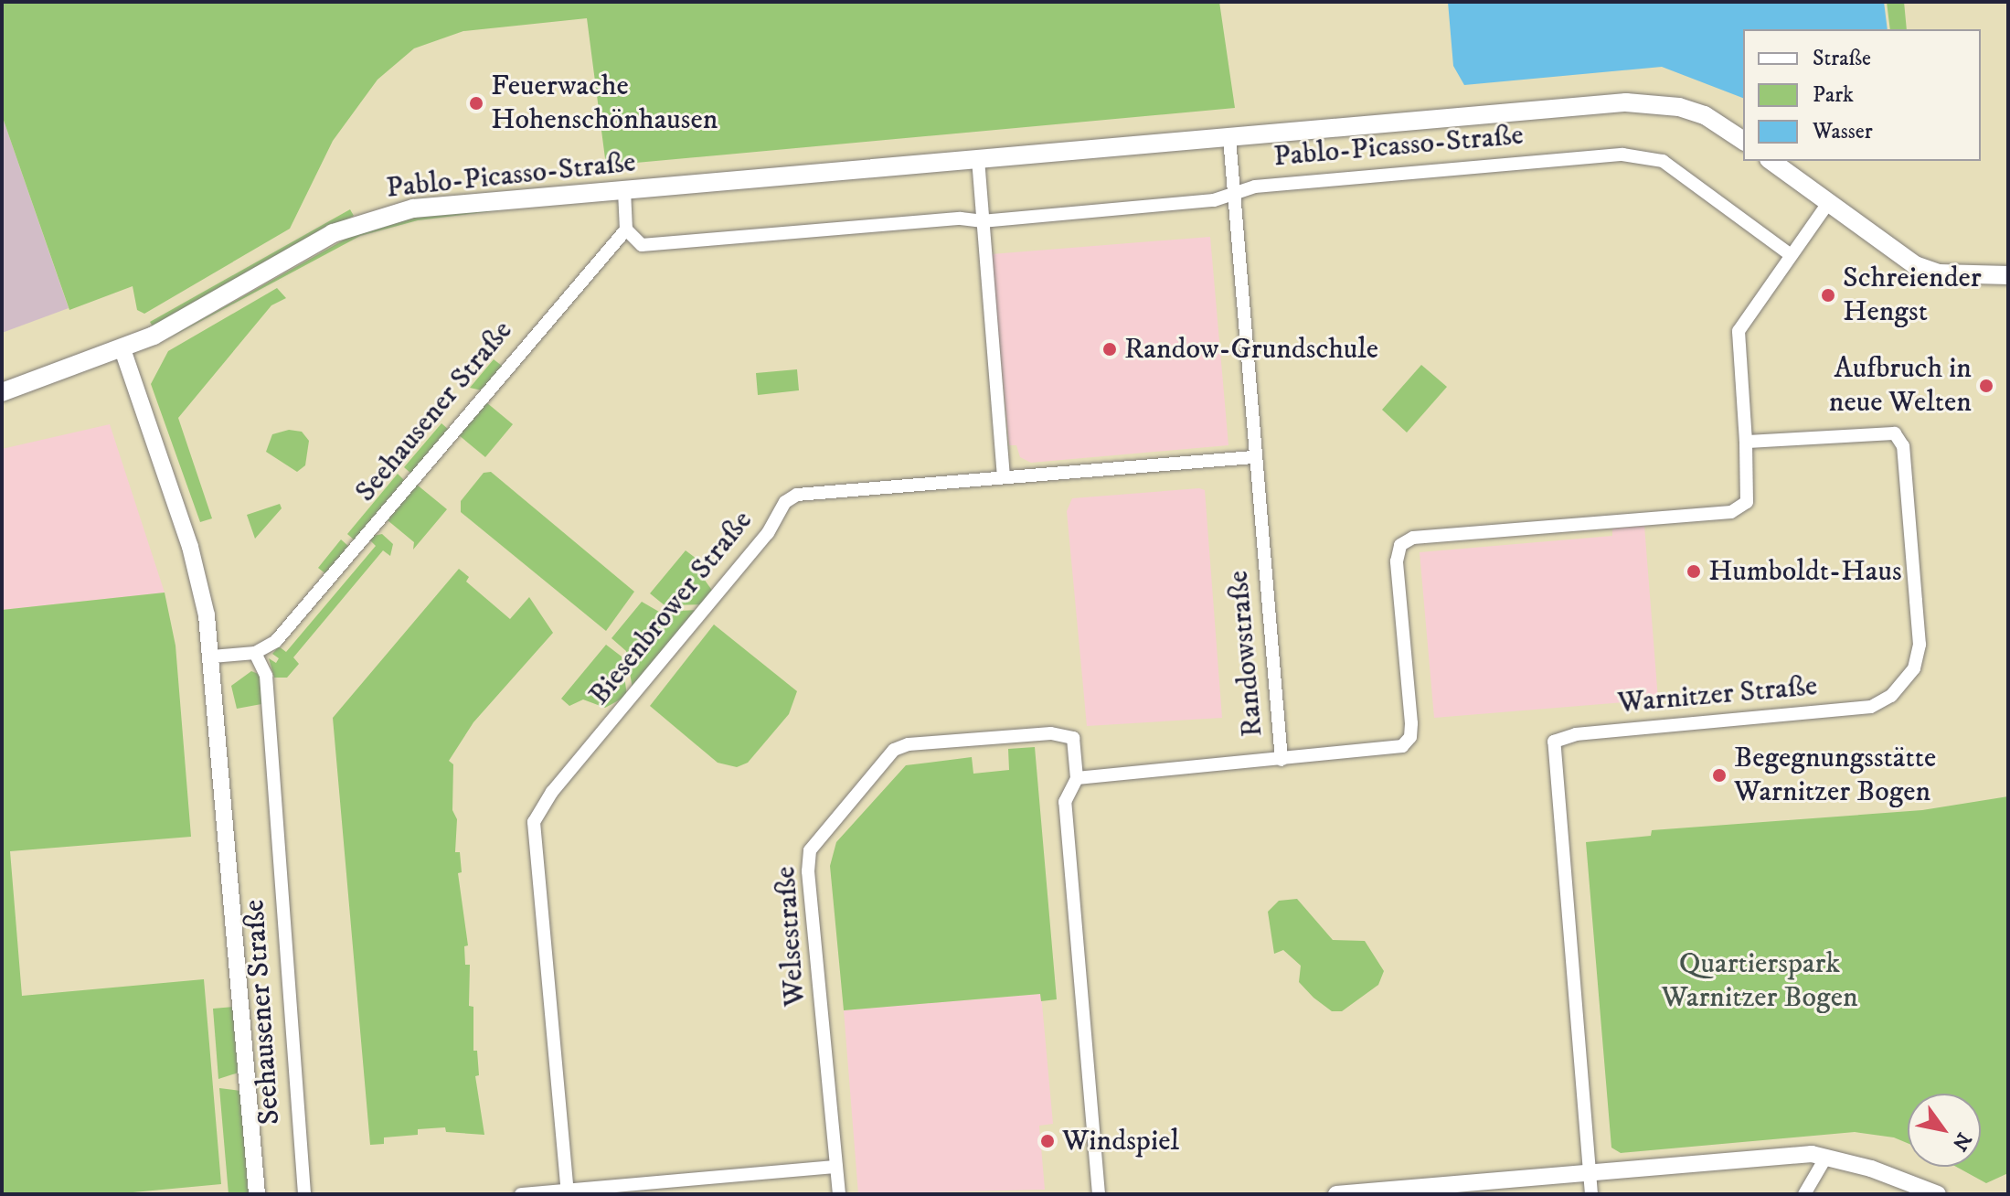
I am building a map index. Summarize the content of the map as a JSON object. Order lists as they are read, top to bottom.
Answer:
{
  "streets": {
    "main road": ["Pablo-Picasso-Straße"],
    "street": [
      "Seehausener Straße",
      "Biesenbrower Straße",
      "Randowstraße",
      "Warnitzer Straße",
      "Welsestraße"
    ]
  },
  "crossings": [
    ["Pablo-Picasso-Straße", "Seehausener Straße"],
    ["Pablo-Picasso-Straße", "Randowstraße"],
    ["Biesenbrower Straße", "Randowstraße"],
    ["Randowstraße", "Welsestraße"]
  ],
  "parks": ["Quartierspark Warnitzer Bogen"],
  "places": [
    "Feuerwache Hohenschönhausen",
    "Schreiender Hengst",
    "Randow-Grundschule",
    "Aufbruch in neue Welten",
    "Humboldt-Haus",
    "Begegnungsstätte Warnitzer Bogen",
    "Windspiel"
  ],
  "legend": ["Straße", "Park", "Wasser"],
  "north": "bottom right"
}
